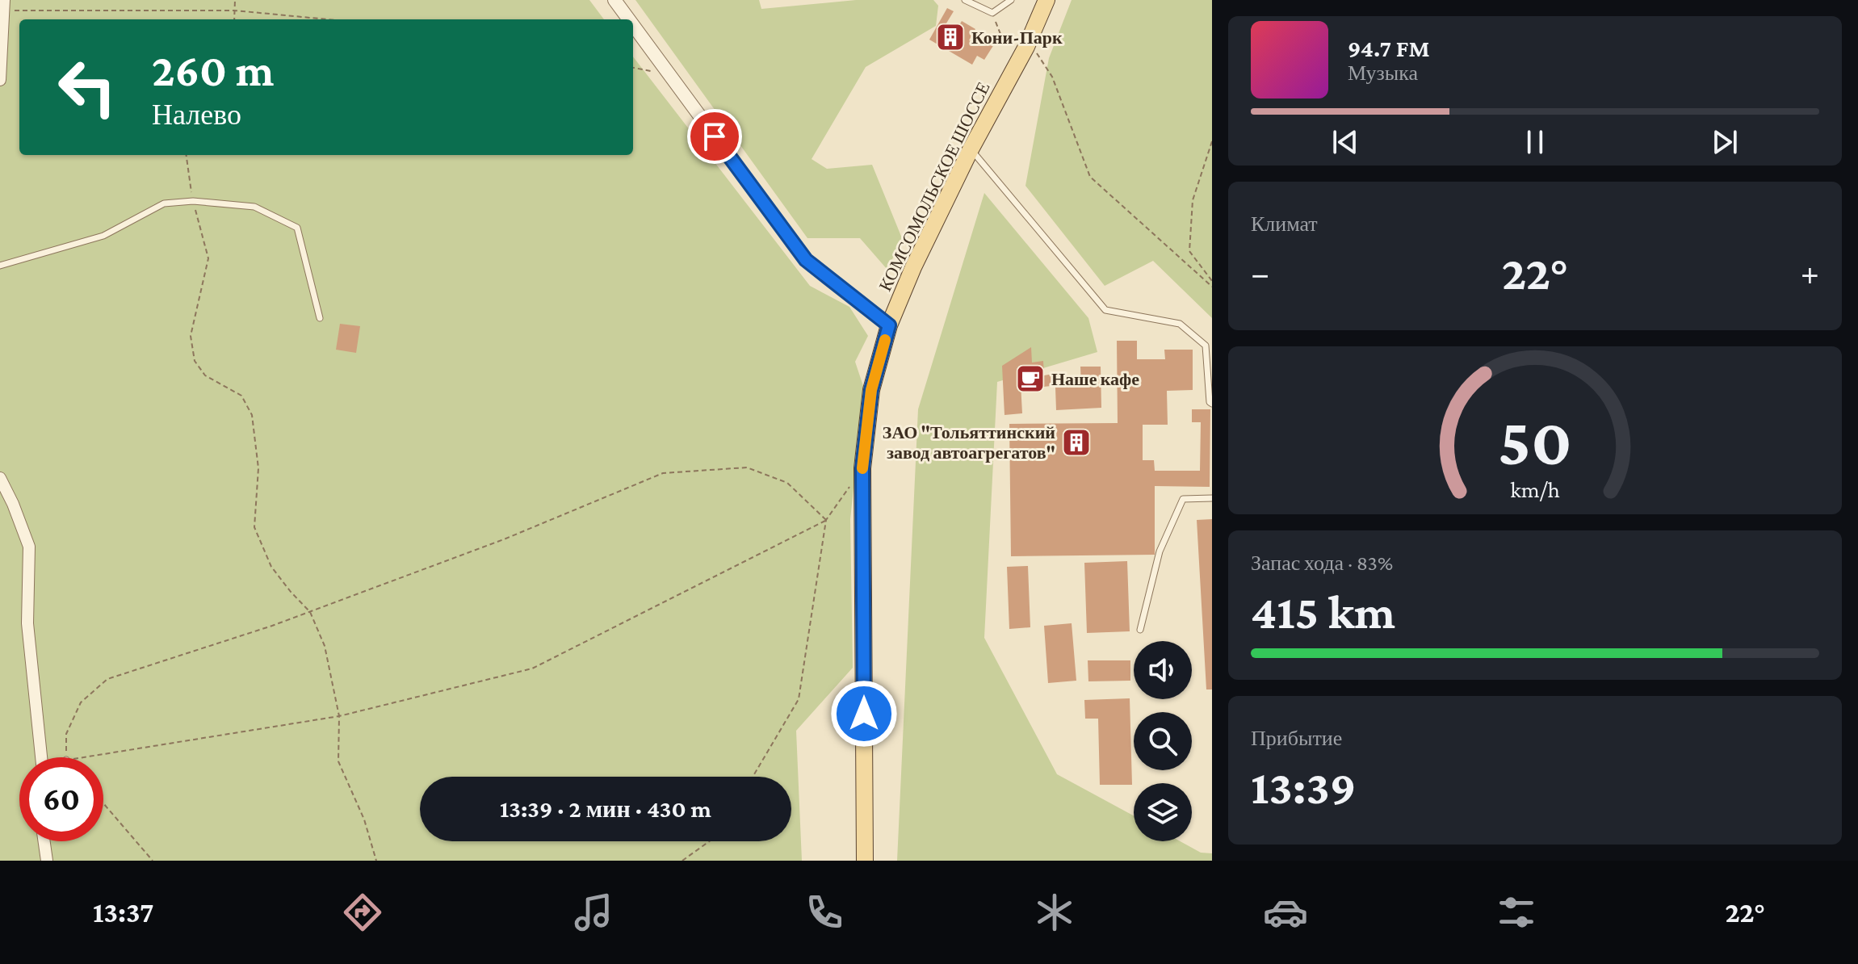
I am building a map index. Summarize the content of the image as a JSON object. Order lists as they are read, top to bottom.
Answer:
{
  "streets": {
    "main road": ["КОМСОМОЛЬСКОЕ ШОССЕ"]
  },
  "places": {
    "building": ["Кони-Парк", "ЗАО \"Тольяттинский завод автоагрегатов\""],
    "cafe": ["Наше кафе"]
  },
  "page": {
    "turn": ["260 m", "Налево"],
    "song": ["94.7 FM", "Музыка"],
    "tile": [
      "Климат",
      ["Запас хода · 83%", "415 km"],
      ["Прибытие", "13:39"]
    ],
    "heat": ["−", "22°", "+"],
    "limit": "60",
    "trip": "13:39 · 2 мин · 430 m",
    "tabs": ["13:37", "22°"],
    "gauge": ["50", "km/h"]
  }
}
